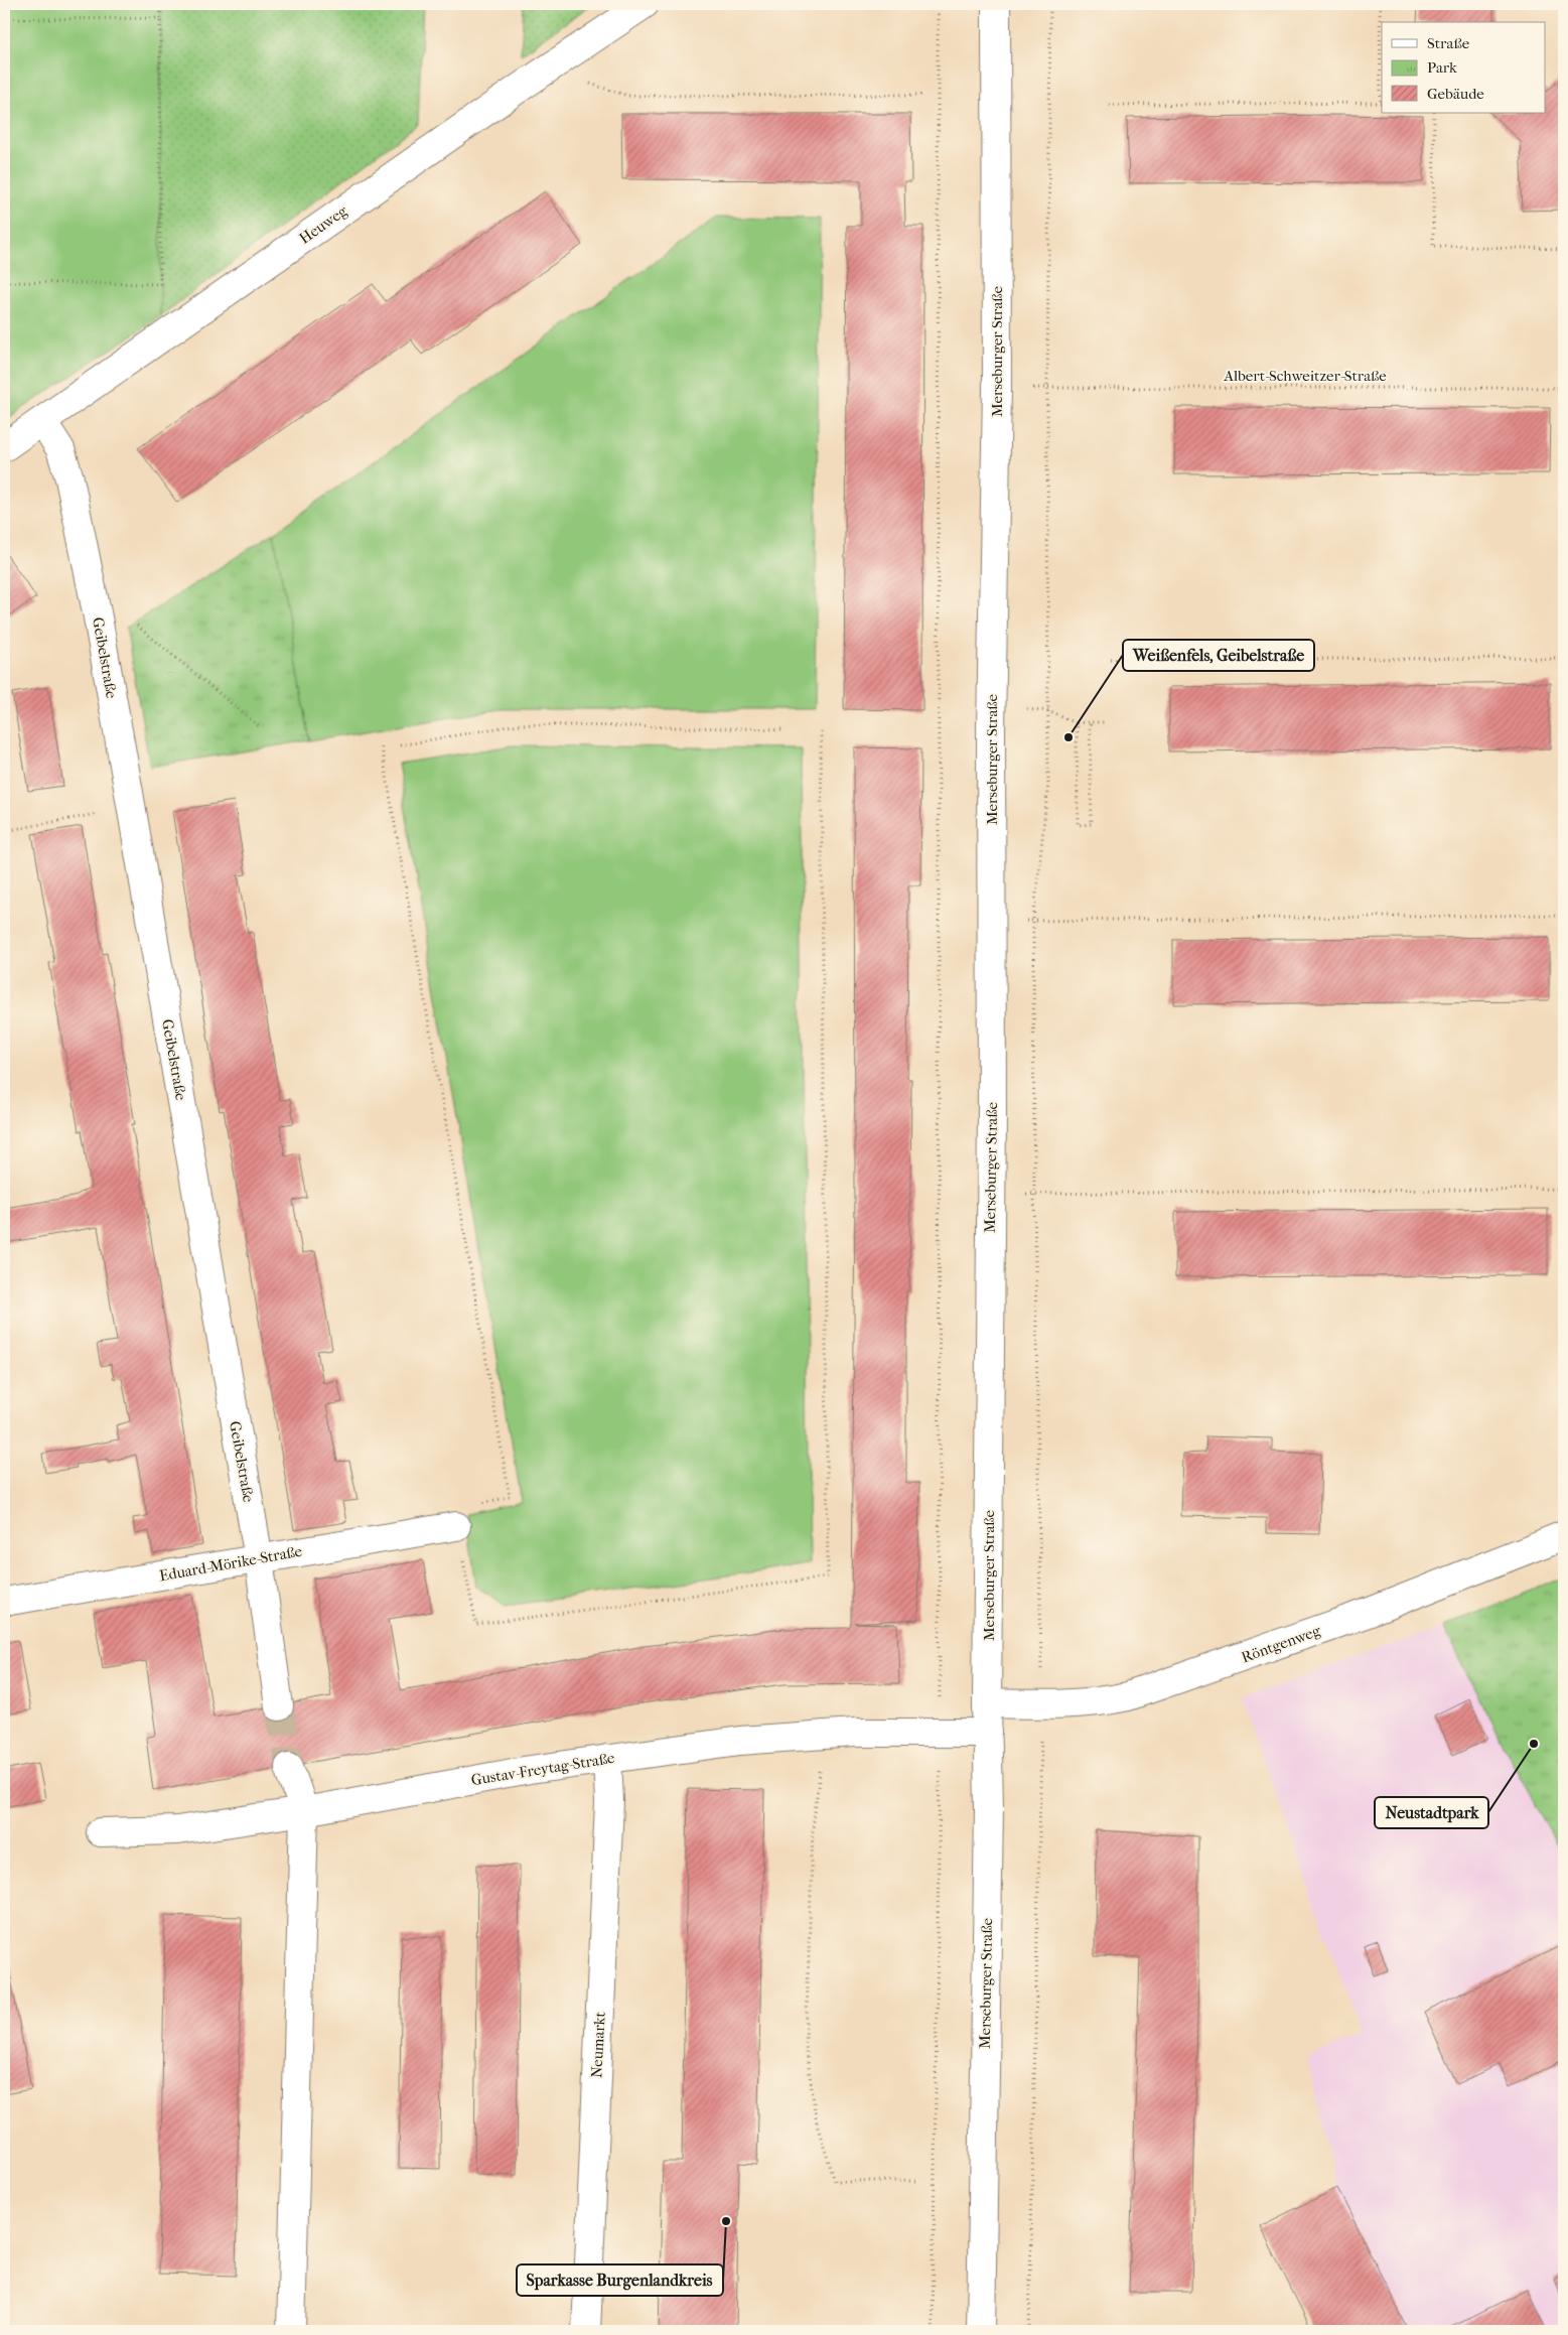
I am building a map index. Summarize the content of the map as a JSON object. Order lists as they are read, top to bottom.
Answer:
{
  "streets": {
    "street": [
      "Heuweg",
      "Merseburger Straße",
      "Geibelstraße",
      "Eduard-Mörike-Straße",
      "Röntgenweg",
      "Gustav-Freytag-Straße",
      "Neumarkt"
    ],
    "path": ["Albert-Schweitzer-Straße"]
  },
  "crossings": [
    ["Heuweg", "Geibelstraße"],
    ["Merseburger Straße", "Röntgenweg"],
    ["Merseburger Straße", "Gustav-Freytag-Straße"],
    ["Geibelstraße", "Eduard-Mörike-Straße"],
    ["Gustav-Freytag-Straße", "Neumarkt"]
  ],
  "places": ["Weißenfels, Geibelstraße", "Neustadtpark", "Sparkasse Burgenlandkreis"],
  "legend": ["Straße", "Park", "Gebäude"]
}
